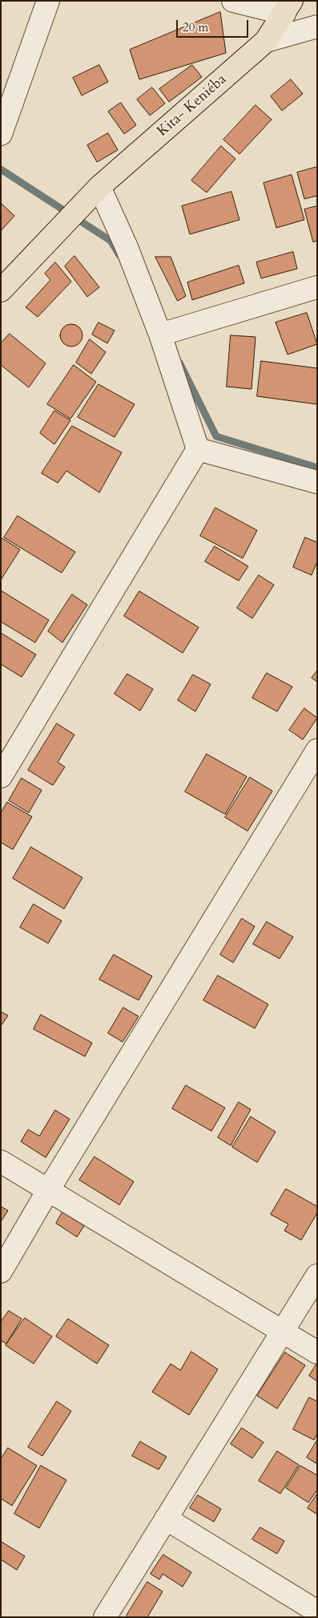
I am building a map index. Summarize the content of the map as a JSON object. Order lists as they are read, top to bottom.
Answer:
{
  "streets": {
    "main road": ["Kita- Keniéba"]
  },
  "scale_bar": "20 m"
}
